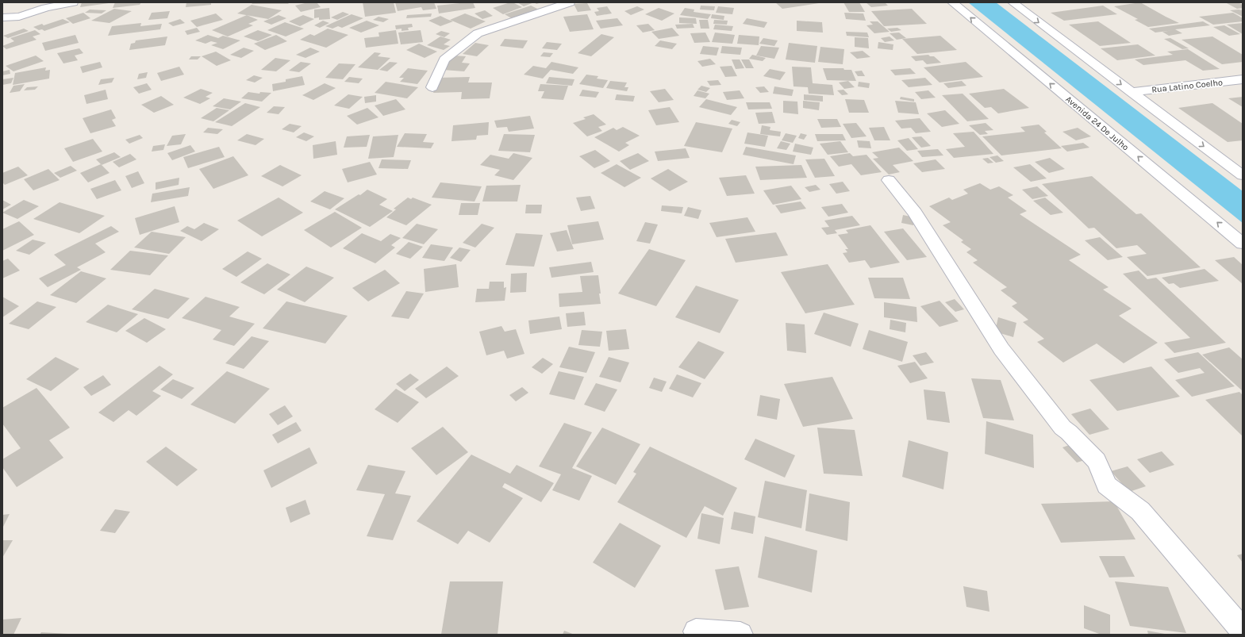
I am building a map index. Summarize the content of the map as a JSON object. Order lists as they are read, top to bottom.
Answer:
{
  "streets": {
    "street": ["Rua Latino Coelho", "Avenida 24 De Julho"]
  }
}
